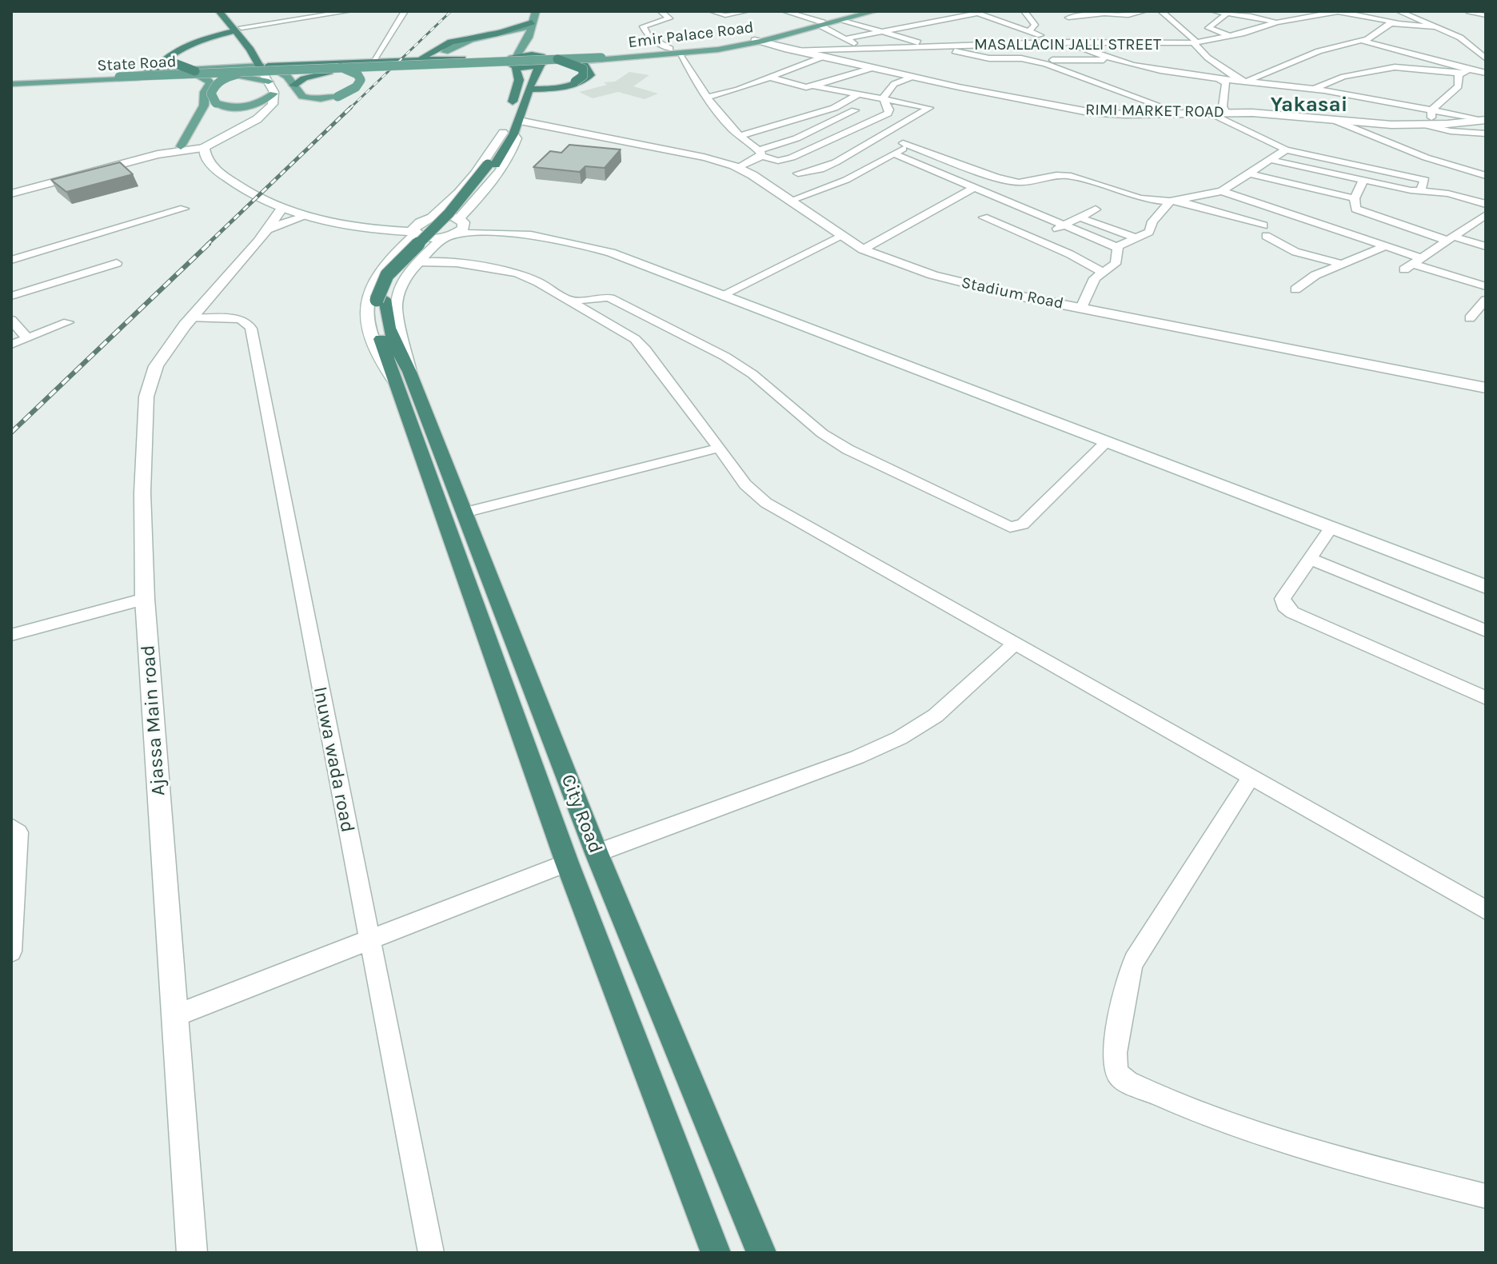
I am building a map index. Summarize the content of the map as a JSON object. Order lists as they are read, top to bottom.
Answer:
{
  "streets": {
    "highway": ["City Road"],
    "main road": [
      "Emir Palace Road",
      "State Road",
      "RIMI MARKET ROAD",
      "Stadium Road",
      "Ajassa Main road"
    ],
    "street": ["MASALLACIN JALLI STREET", "Inuwa wada road"]
  },
  "crossings": [
    ["Emir Palace Road", "RIMI MARKET ROAD"],
    ["MASALLACIN JALLI STREET", "RIMI MARKET ROAD"],
    ["Stadium Road", "City Road"],
    ["Ajassa Main road", "Inuwa wada road"]
  ],
  "districts": ["Yakasai"]
}
